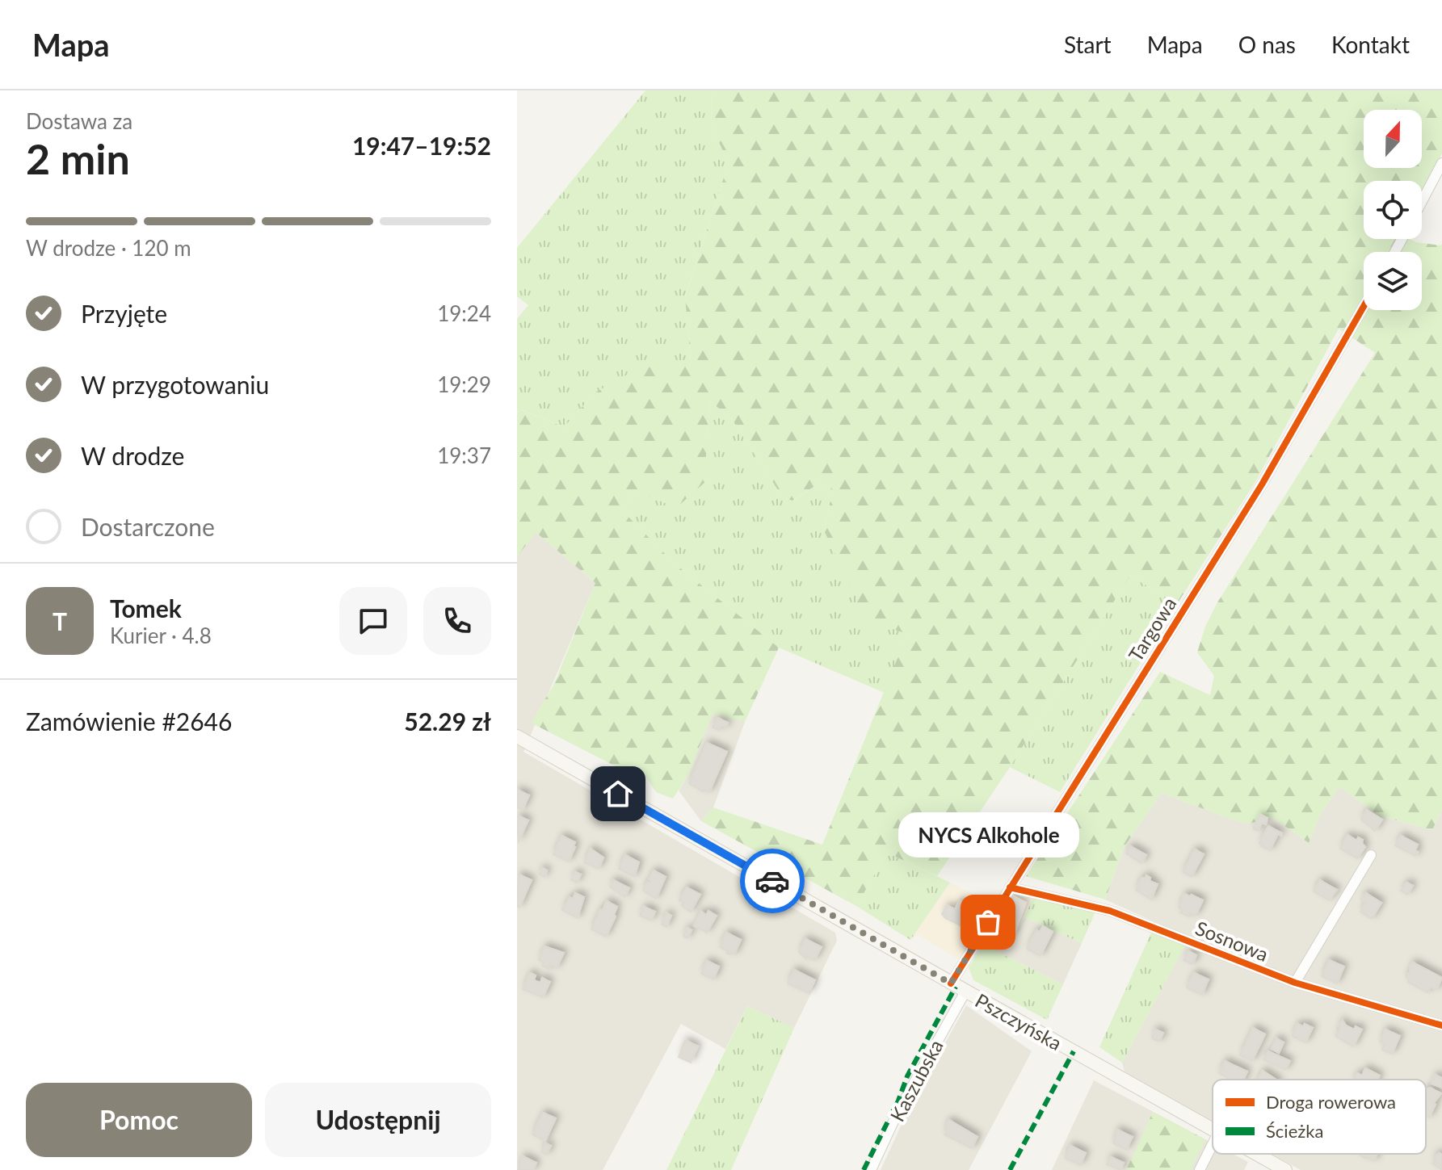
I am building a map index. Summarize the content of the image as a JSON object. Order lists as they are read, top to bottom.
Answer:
{
  "streets": {
    "main road": ["Pszczyńska"],
    "street": ["Targowa", "Sosnowa", "Kaszubska"]
  },
  "crossings": [
    ["Targowa", "Sosnowa"],
    ["Targowa", "Pszczyńska"],
    ["Pszczyńska", "Kaszubska"]
  ],
  "places": ["NYCS Alkohole"],
  "legend": ["Droga rowerowa", "Ścieżka"],
  "north": "top",
  "page": {
    "header": "Mapa",
    "nav": [
      "Start",
      "Mapa",
      "O nas",
      "Kontakt"
    ],
    "heading": ["2 min", "Dostawa za", "19:47–19:52"],
    "panel": [
      "Tomek",
      "Kurier · 4.8",
      "Zamówienie #2646",
      "52.29 zł"
    ],
    "bar": "W drodze · 120 m",
    "list": [
      ["Przyjęte", "19:24"],
      ["W przygotowaniu", "19:29"],
      ["W drodze", "19:37"],
      "Dostarczone"
    ],
    "round": "T",
    "bubble": "NYCS Alkohole",
    "buttons": ["Pomoc", "Udostępnij"]
  }
}
